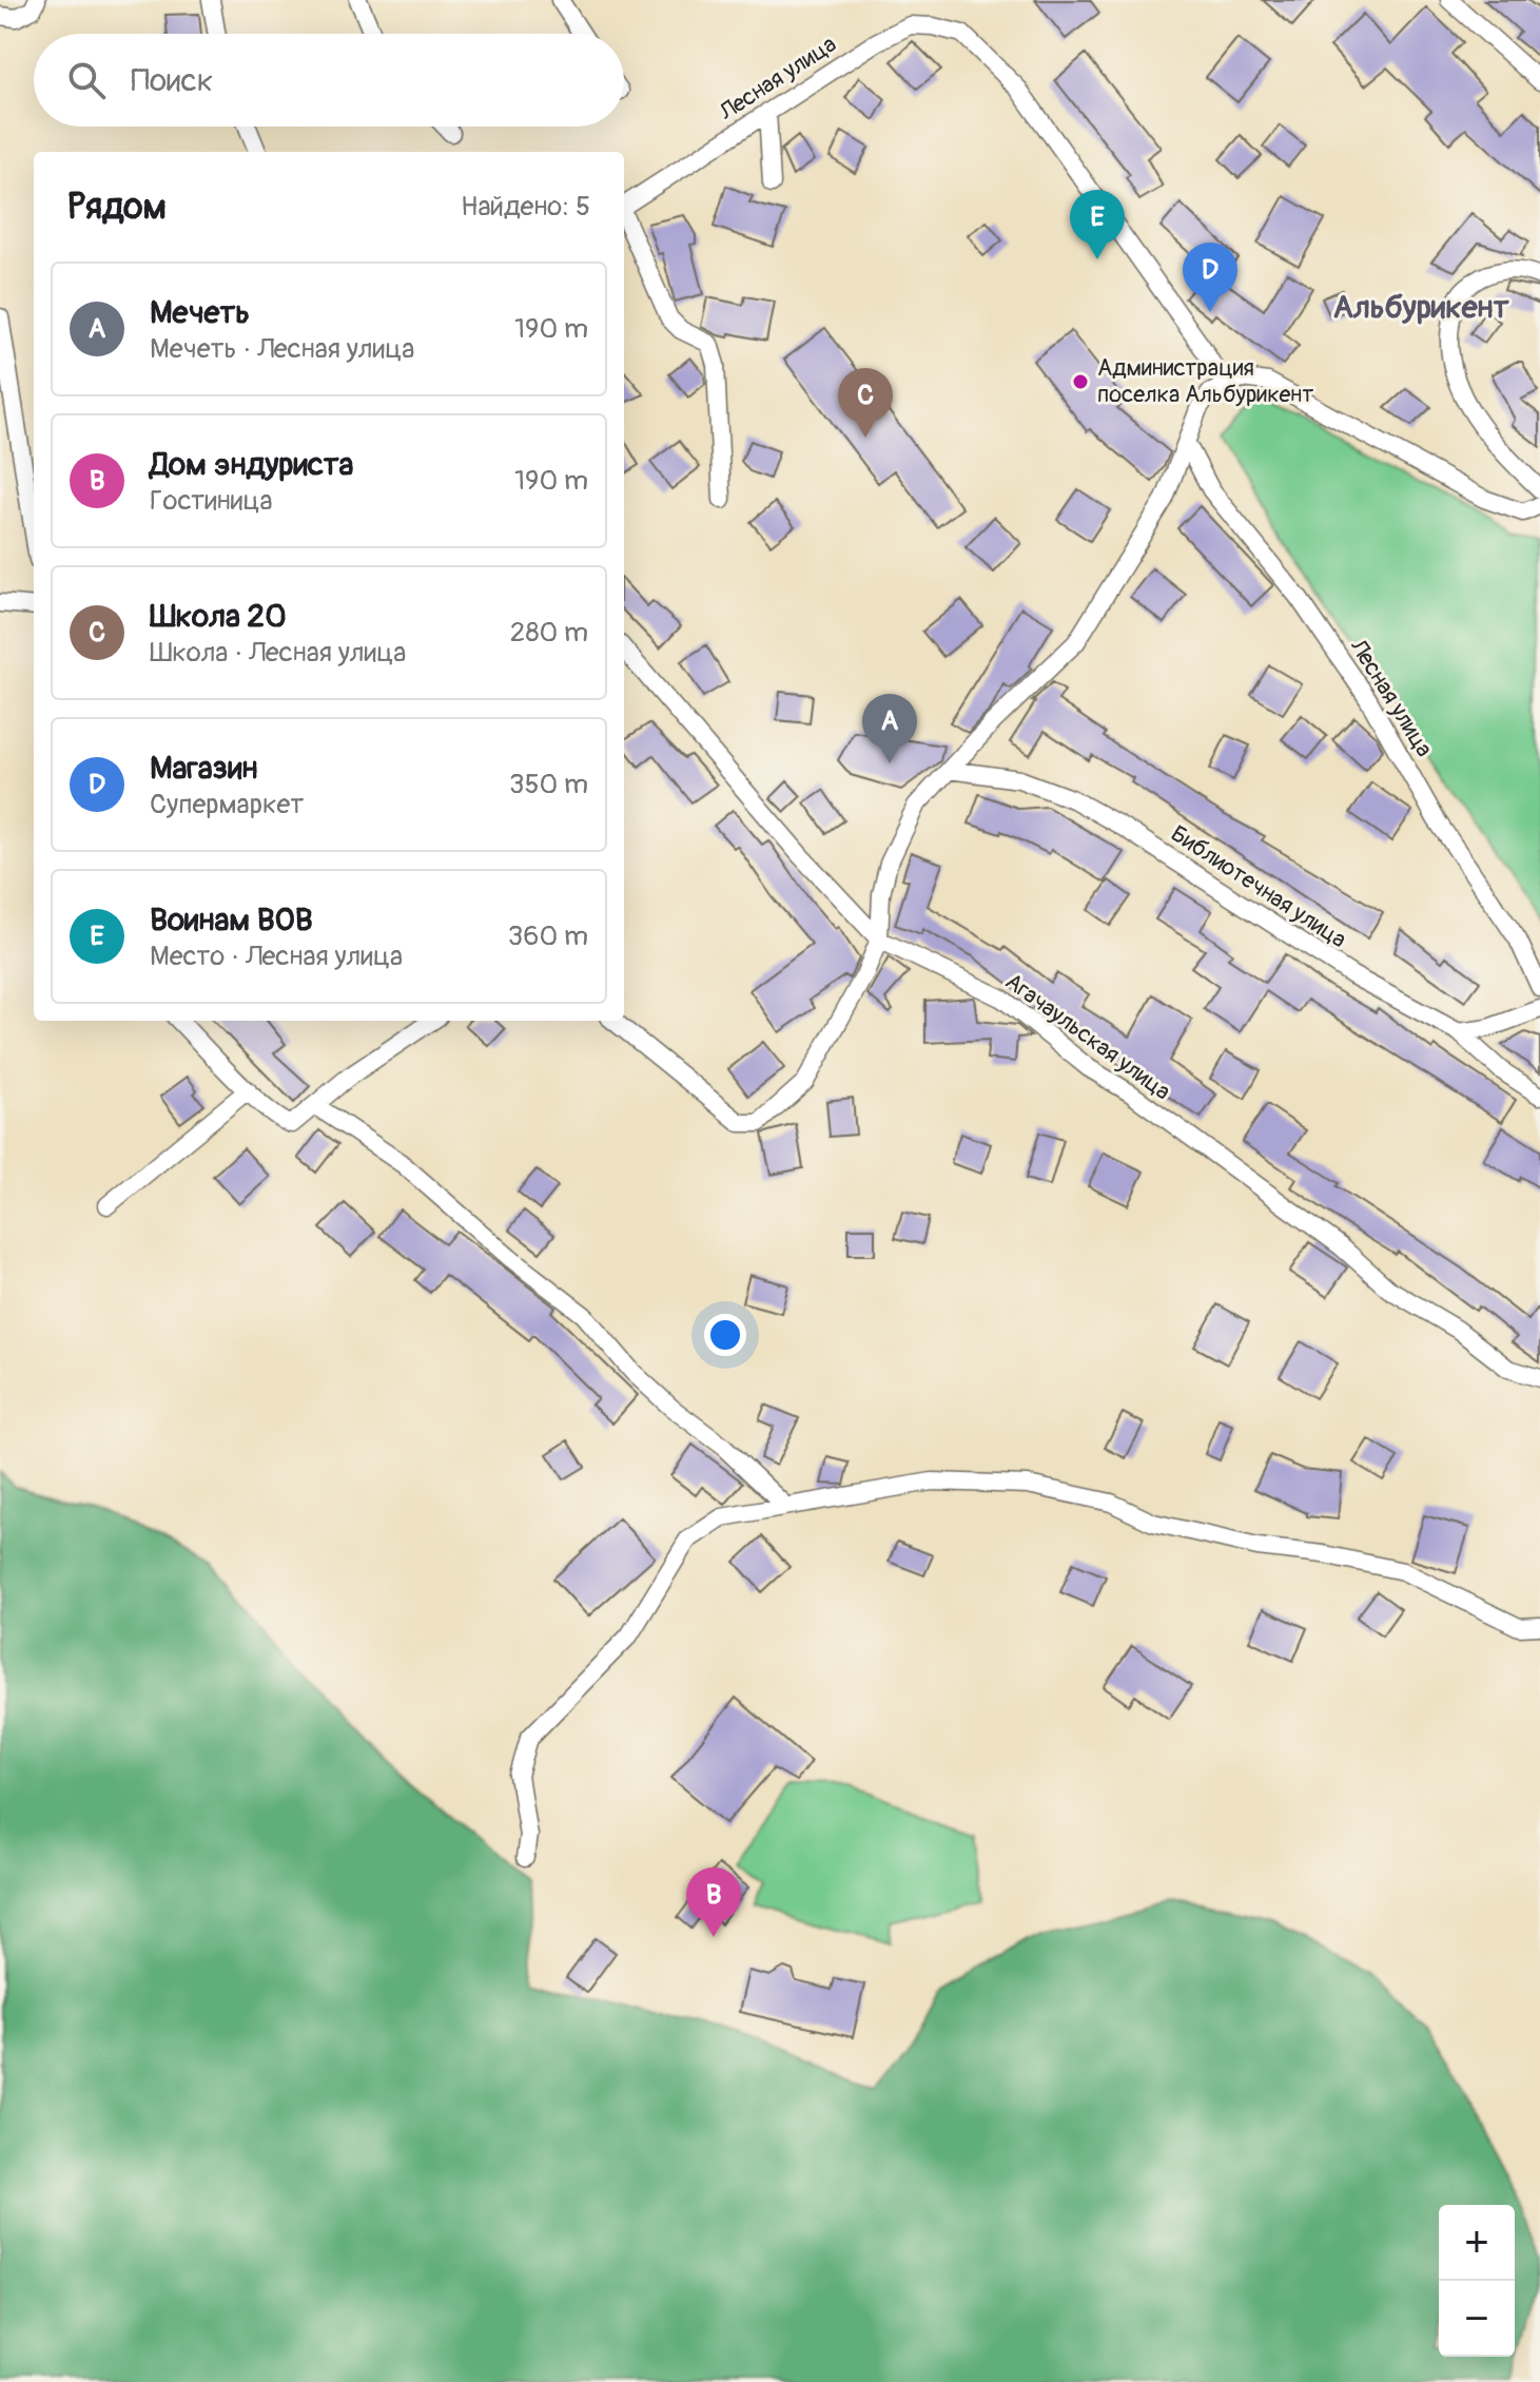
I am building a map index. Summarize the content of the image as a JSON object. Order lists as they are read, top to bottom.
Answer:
{
  "streets": {
    "street": ["Лесная улица", "Библиотечная улица", "Агачаульская улица"]
  },
  "districts": ["Альбурикент"],
  "places": ["Администрация поселка Альбурикент"],
  "page": {
    "search": "Поиск",
    "heading": ["Рядом", "Найдено: 5"],
    "pins": [
      "E",
      "D",
      "C",
      "A",
      "B"
    ],
    "list": [
      {
        "mark": "A",
        "name": "Мечеть",
        "note": "Мечеть · Лесная улица",
        "value": "190 m"
      },
      {
        "mark": "B",
        "name": "Дом эндуриста",
        "note": "Гостиница",
        "value": "190 m"
      },
      {
        "mark": "C",
        "name": "Школа 20",
        "note": "Школа · Лесная улица",
        "value": "280 m"
      },
      {
        "mark": "D",
        "name": "Магазин",
        "note": "Супермаркет",
        "value": "350 m"
      },
      {
        "mark": "E",
        "name": "Воинам ВОВ",
        "note": "Место · Лесная улица",
        "value": "360 m"
      }
    ],
    "map_buttons": ["+", "−"]
  }
}
